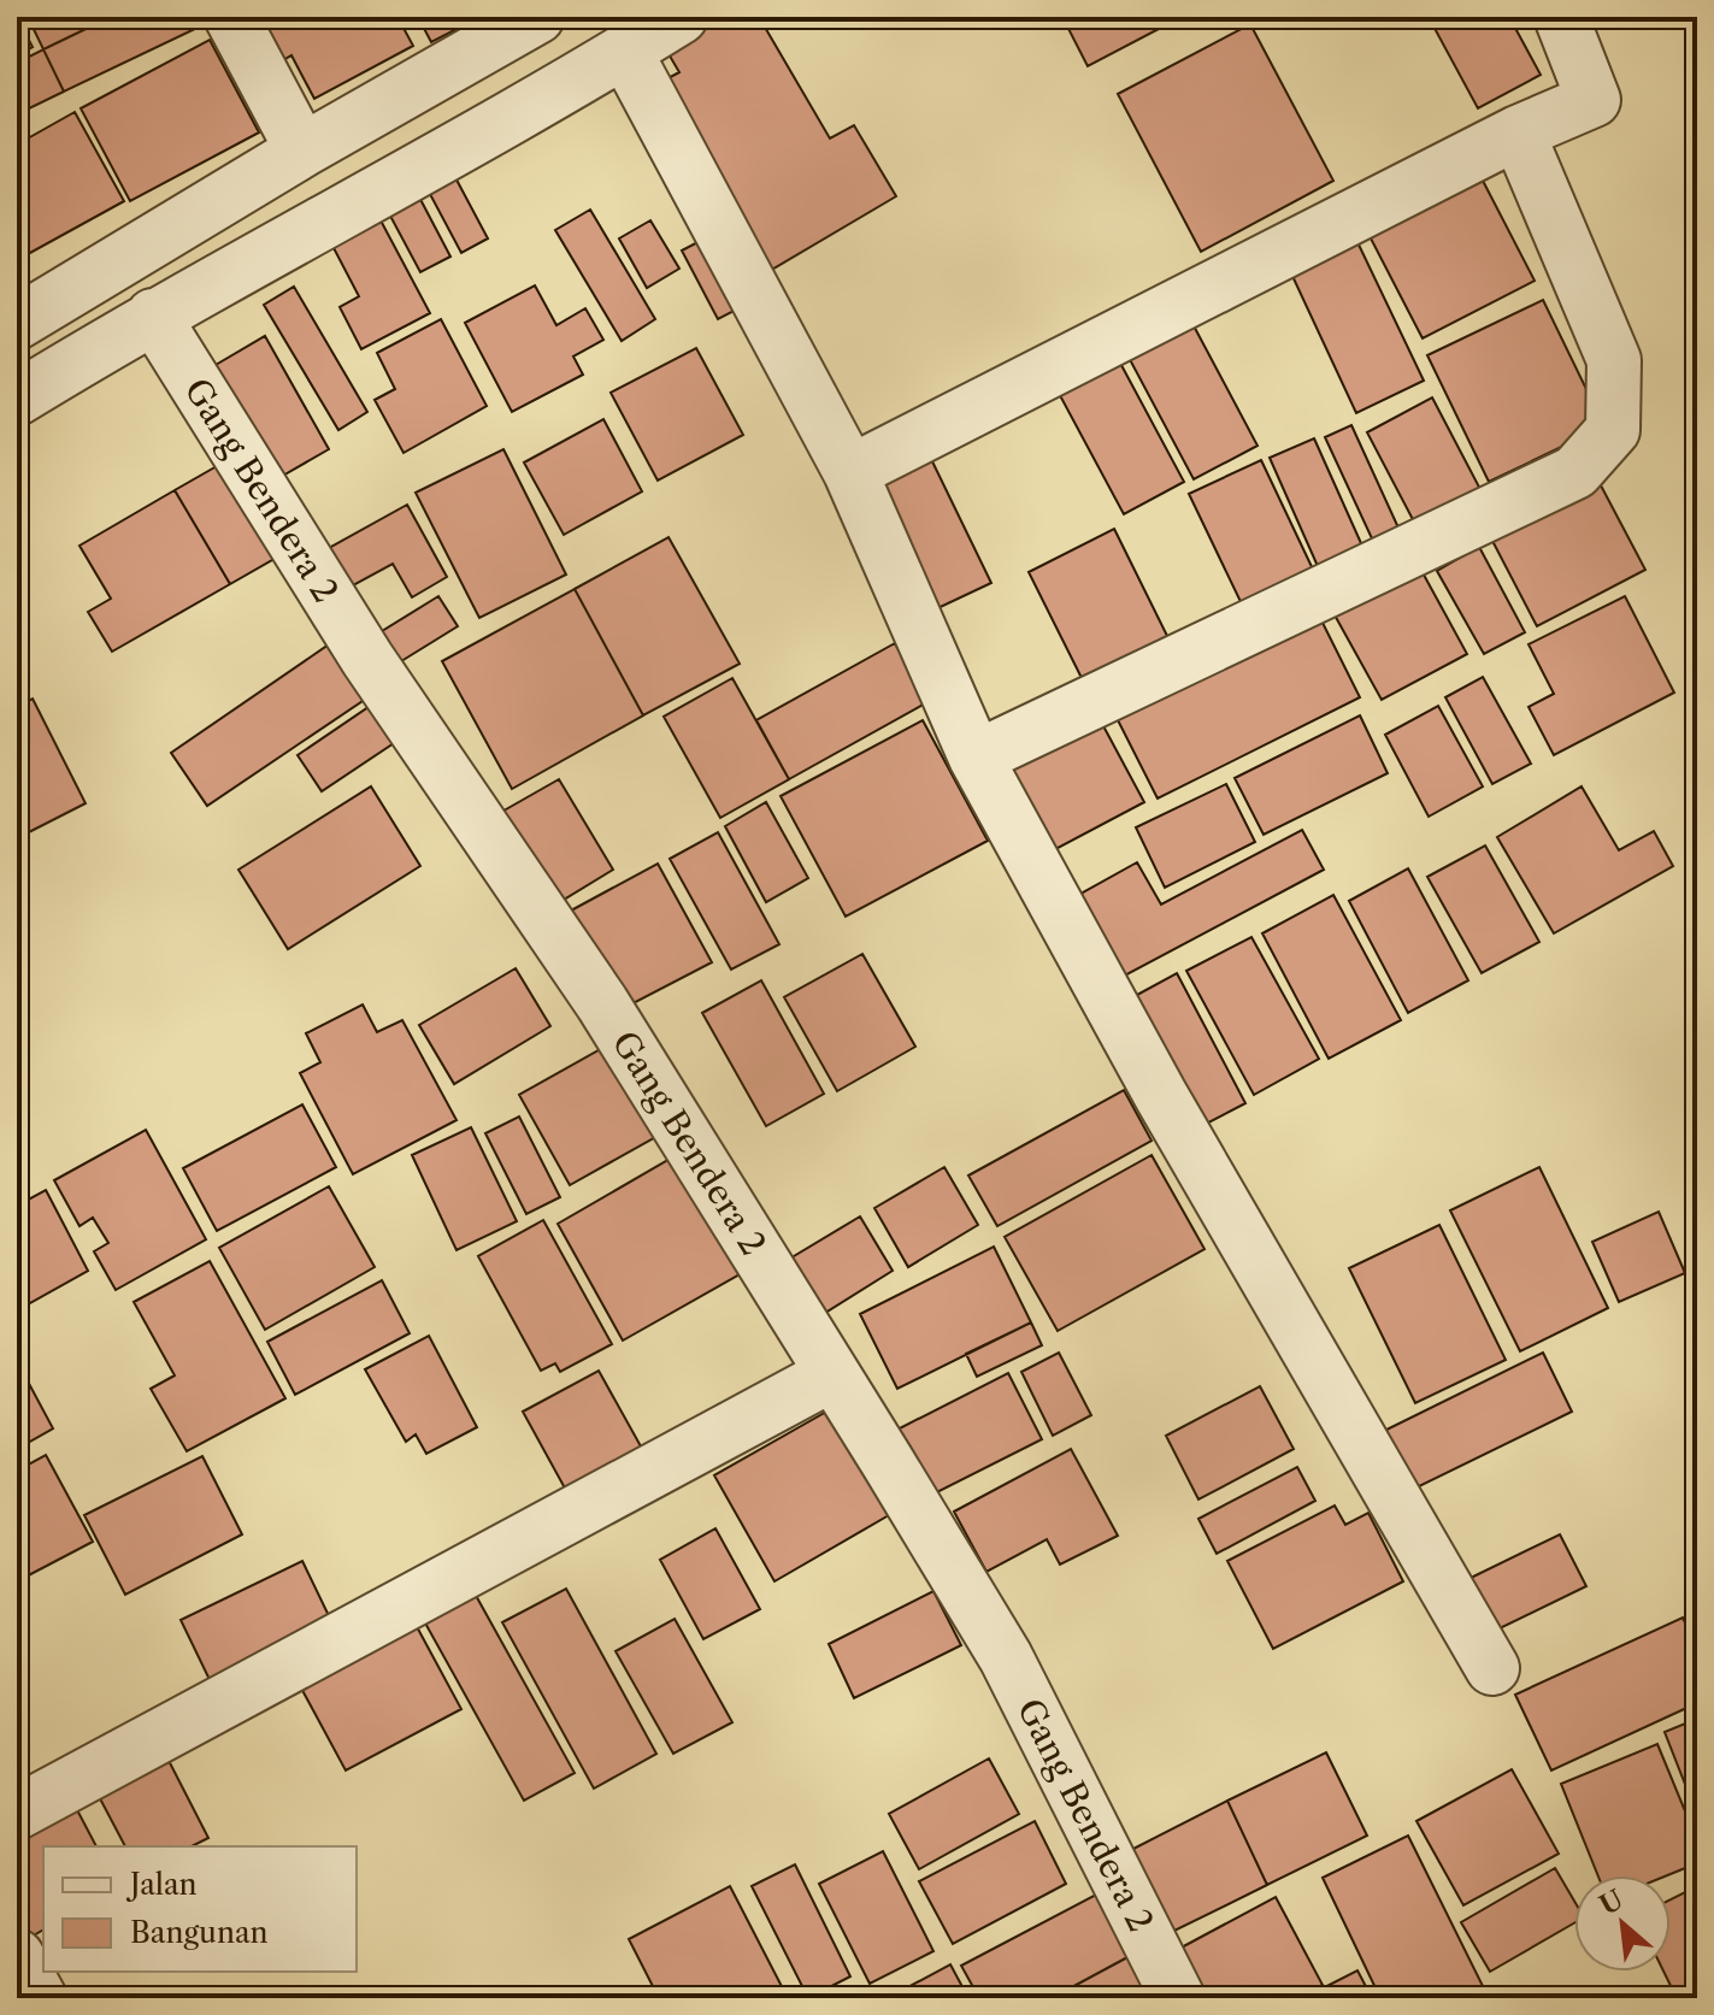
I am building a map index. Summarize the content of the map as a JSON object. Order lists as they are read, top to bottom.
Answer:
{
  "streets": {
    "street": ["Gang Bendera 2"]
  },
  "legend": ["Jalan", "Bangunan"],
  "north": "top left"
}
